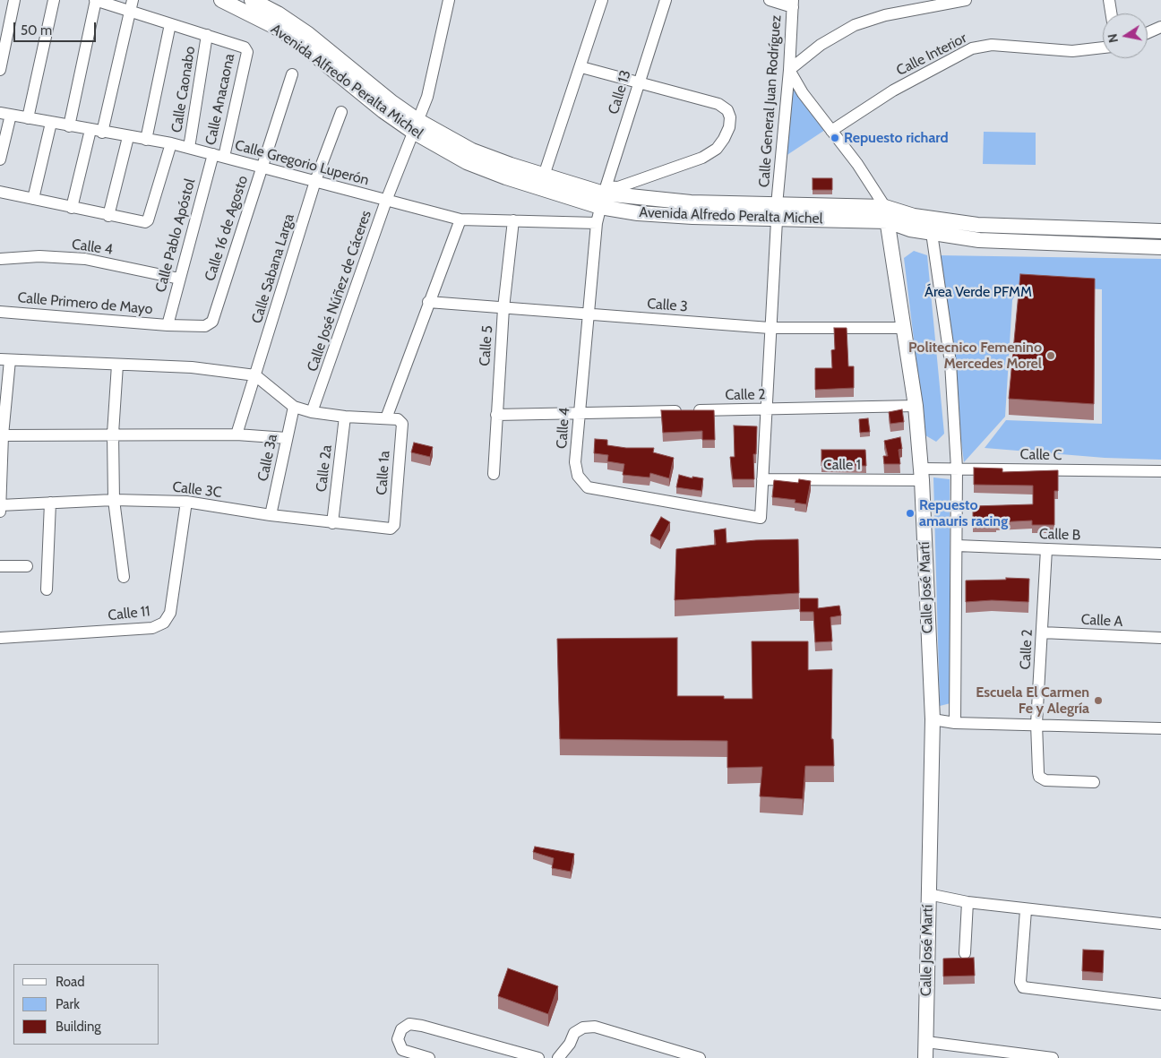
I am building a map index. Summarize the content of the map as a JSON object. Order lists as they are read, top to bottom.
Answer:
{
  "streets": {
    "main road": ["Avenida Alfredo Peralta Michel", "Calle José Martí"],
    "street": [
      "Calle Interior",
      "Calle Caonabo",
      "Calle 13",
      "Calle Anacaona",
      "Calle General Juan Rodríguez",
      "Calle Gregorio Luperón",
      "Calle 16 de Agosto",
      "Calle Pablo Apóstol",
      "Calle 4",
      "Calle Sabana Larga",
      "Calle José Núñez de Cáceres",
      "Calle Primero de Mayo",
      "Calle 3",
      "Calle 5",
      "Calle 2",
      "Calle C",
      "Calle 3a",
      "Calle 1",
      "Calle 2a",
      "Calle 1a",
      "Calle 3C",
      "Calle B",
      "Calle 11",
      "Calle A"
    ]
  },
  "crossings": [
    ["Calle Interior", "Calle José Martí"],
    ["Avenida Alfredo Peralta Michel", "Calle 13"],
    ["Avenida Alfredo Peralta Michel", "Calle General Juan Rodríguez"],
    ["Avenida Alfredo Peralta Michel", "Calle 4"],
    ["Avenida Alfredo Peralta Michel", "Calle José Núñez de Cáceres"],
    ["Avenida Alfredo Peralta Michel", "Calle José Martí"],
    ["Calle Caonabo", "Calle Anacaona"],
    ["Calle Caonabo", "Calle Gregorio Luperón"],
    ["Calle 13", "Calle 4"],
    ["Calle Anacaona", "Calle Gregorio Luperón"],
    ["Calle Anacaona", "Calle Pablo Apóstol"],
    ["Calle General Juan Rodríguez", "Calle José Martí"],
    ["Calle Gregorio Luperón", "Calle 16 de Agosto"],
    ["Calle Gregorio Luperón", "Calle Pablo Apóstol"],
    ["Calle Gregorio Luperón", "Calle 4"],
    ["Calle Gregorio Luperón", "Calle Sabana Larga"],
    ["Calle Gregorio Luperón", "Calle José Núñez de Cáceres"],
    ["Calle Gregorio Luperón", "Calle 5"],
    ["Calle 16 de Agosto", "Calle Pablo Apóstol"],
    ["Calle 16 de Agosto", "Calle Primero de Mayo"],
    ["Calle Pablo Apóstol", "Calle 4"],
    ["Calle Pablo Apóstol", "Calle Primero de Mayo"],
    ["Calle 4", "Calle 3"],
    ["Calle 4", "Calle 2"],
    ["Calle 4", "Calle 1"],
    ["Calle 3", "Calle 5"],
    ["Calle 3", "Calle José Martí"],
    ["Calle 5", "Calle 2"],
    ["Calle 2", "Calle B"],
    ["Calle 2", "Calle José Martí"],
    ["Calle 2", "Calle A"],
    ["Calle C", "Calle 1"],
    ["Calle C", "Calle José Martí"],
    ["Calle 3a", "Calle 3C"],
    ["Calle 1", "Calle José Martí"],
    ["Calle 2a", "Calle 3C"],
    ["Calle 1a", "Calle 3C"],
    ["Calle 3C", "Calle 11"]
  ],
  "parks": ["Área Verde PFMM"],
  "places": [
    "Repuesto richard",
    "Politecnico Femenino Mercedes Morel",
    "Repuesto amauris racing",
    "Escuela El Carmen Fe y Alegría"
  ],
  "legend": ["Road", "Park", "Building"],
  "scale_bar": "50 m",
  "north": "left"
}
